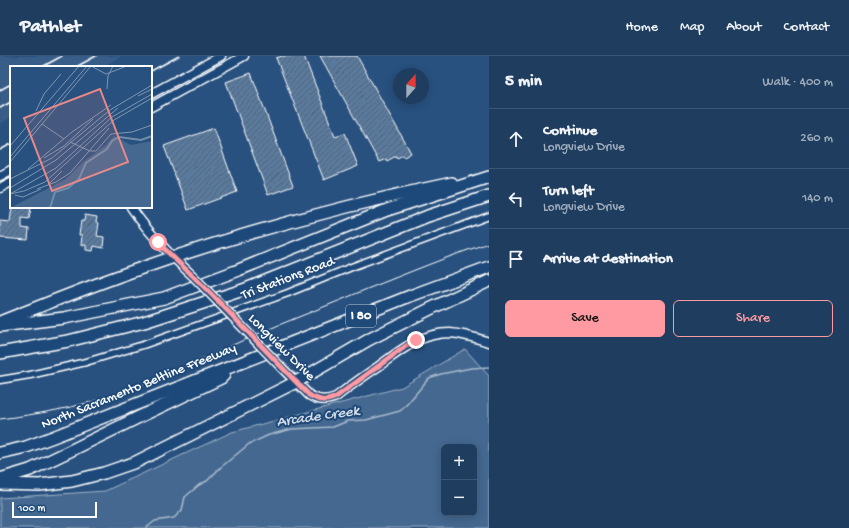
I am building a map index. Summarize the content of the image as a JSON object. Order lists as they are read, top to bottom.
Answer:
{
  "streets": {
    "highway": ["I 80", "North Sacramento Beltline Freeway"],
    "main road": ["Longview Drive"],
    "street": ["Tri Stations Road"]
  },
  "water": ["Arcade Creek"],
  "scale_bar": "100 m",
  "north": "top",
  "page": {
    "header": "Pathlet",
    "nav": [
      "Home",
      "Map",
      "About",
      "Contact"
    ],
    "heading": ["5 min", "Walk · 400 m"],
    "list": [
      ["Continue", "Longview Drive", "260 m"],
      ["Turn left", "Longview Drive", "140 m"],
      "Arrive at destination"
    ],
    "buttons": ["Save", "Share"],
    "map_buttons": ["+", "−"],
    "scale": "100 m"
  }
}
